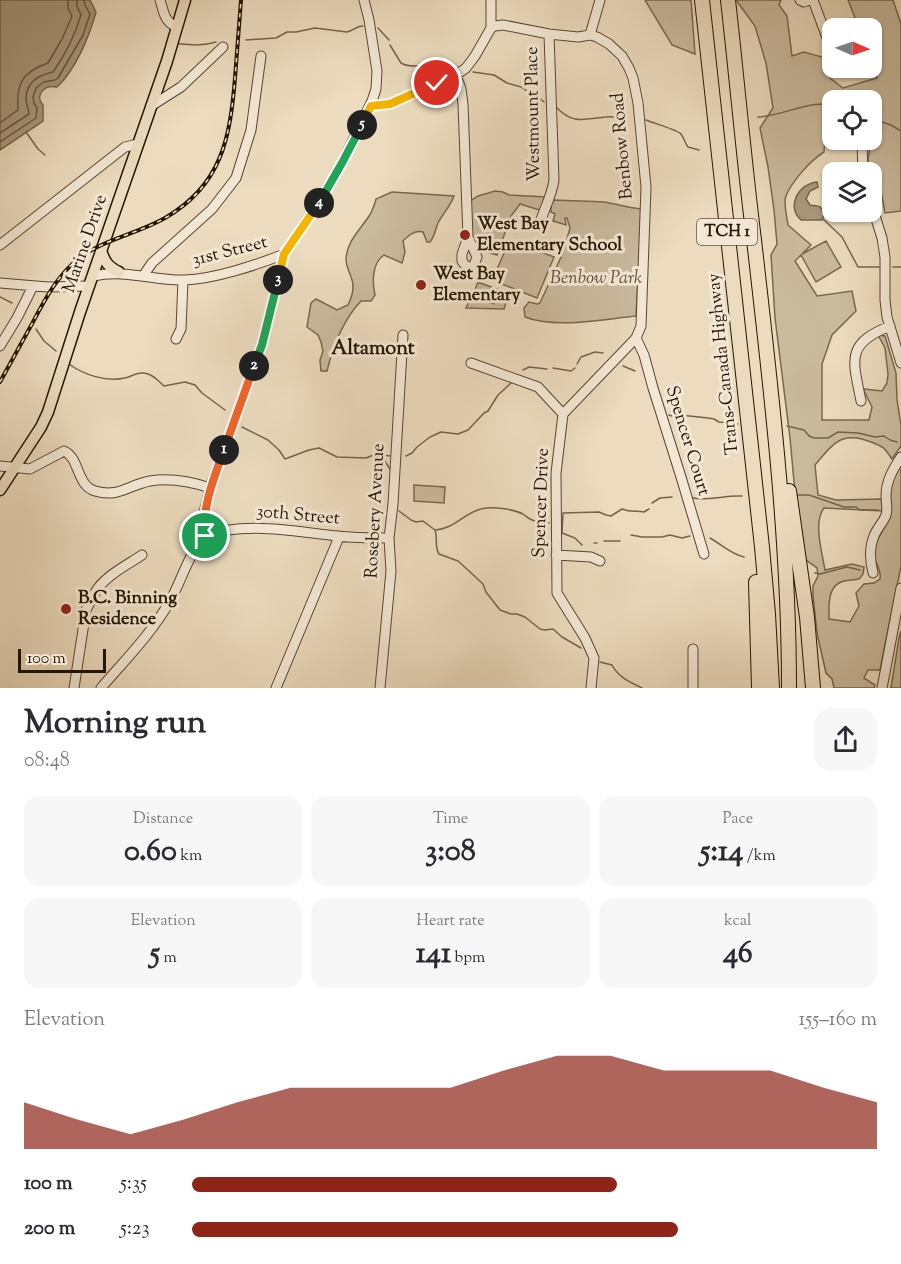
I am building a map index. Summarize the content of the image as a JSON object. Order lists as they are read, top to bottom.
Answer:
{
  "streets": {
    "highway": ["TCH 1", "Trans-Canada Highway"],
    "main road": ["Marine Drive"],
    "street": [
      "Westmount Place",
      "Benbow Road",
      "31st Street",
      "Spencer Court",
      "Spencer Drive",
      "Rosebery Avenue",
      "30th Street"
    ]
  },
  "crossings": [
    ["Benbow Road", "Spencer Court"],
    ["Marine Drive", "31st Street"],
    ["Rosebery Avenue", "30th Street"]
  ],
  "districts": ["Altamont"],
  "parks": ["Benbow Park"],
  "places": ["West Bay Elementary School", "West Bay Elementary", "B.C. Binning Residence"],
  "scale_bar": "100 m",
  "north": "right",
  "page": {
    "pins": [
      "5",
      "4",
      "3",
      "2",
      "1"
    ],
    "scale": "100 m",
    "heading": ["Morning run", "08:48"],
    "stats": [
      ["Distance", "0.60 km"],
      ["Time", "3:08"],
      ["Pace", "5:14 /km"],
      ["Elevation", "5 m"],
      ["Heart rate", "141 bpm"],
      ["kcal", "46"]
    ],
    "chart": ["Elevation", "155–160 m"],
    "list": [
      {
        "name": "100 m",
        "note": "5:35"
      },
      {
        "name": "200 m",
        "note": "5:23"
      }
    ]
  }
}
